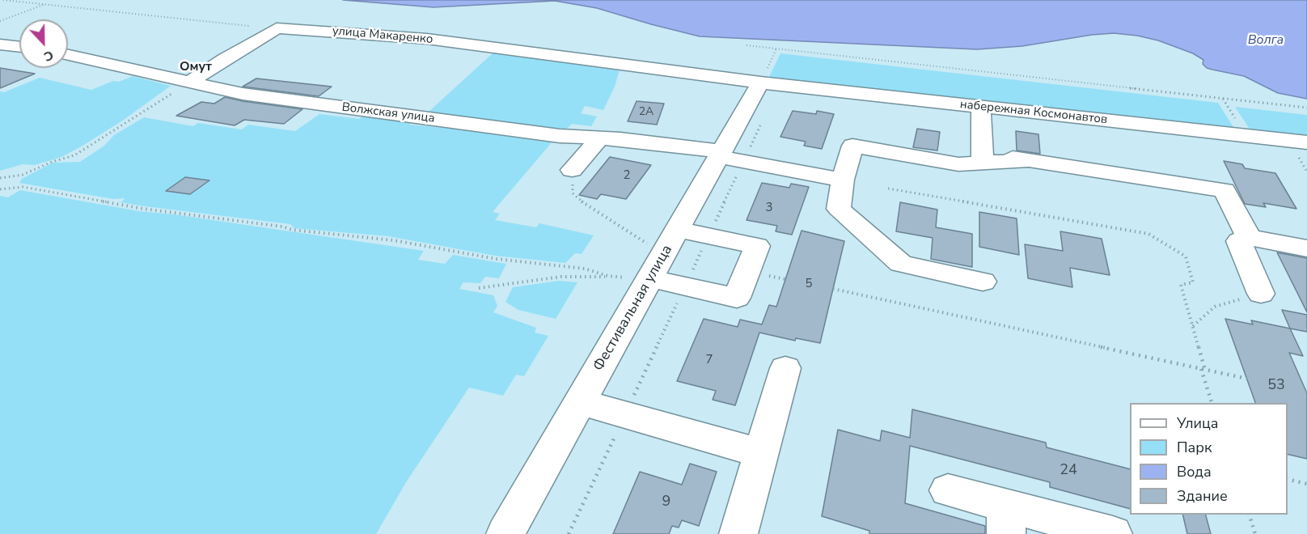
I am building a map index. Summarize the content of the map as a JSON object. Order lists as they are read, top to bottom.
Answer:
{
  "streets": {
    "street": [
      "улица Макаренко",
      "набережная Космонавтов",
      "Волжская улица",
      "Фестивальная улица"
    ]
  },
  "crossings": [
    ["улица Макаренко", "набережная Космонавтов"],
    ["улица Макаренко", "Фестивальная улица"],
    ["набережная Космонавтов", "Фестивальная улица"],
    ["Волжская улица", "Фестивальная улица"]
  ],
  "districts": ["Омут"],
  "water": ["Волга"],
  "house_numbers": [
    "2А",
    "2",
    "3",
    "5",
    "7",
    "53",
    "24",
    "9"
  ],
  "legend": [
    "Улица",
    "Парк",
    "Вода",
    "Здание"
  ],
  "north": "bottom"
}
